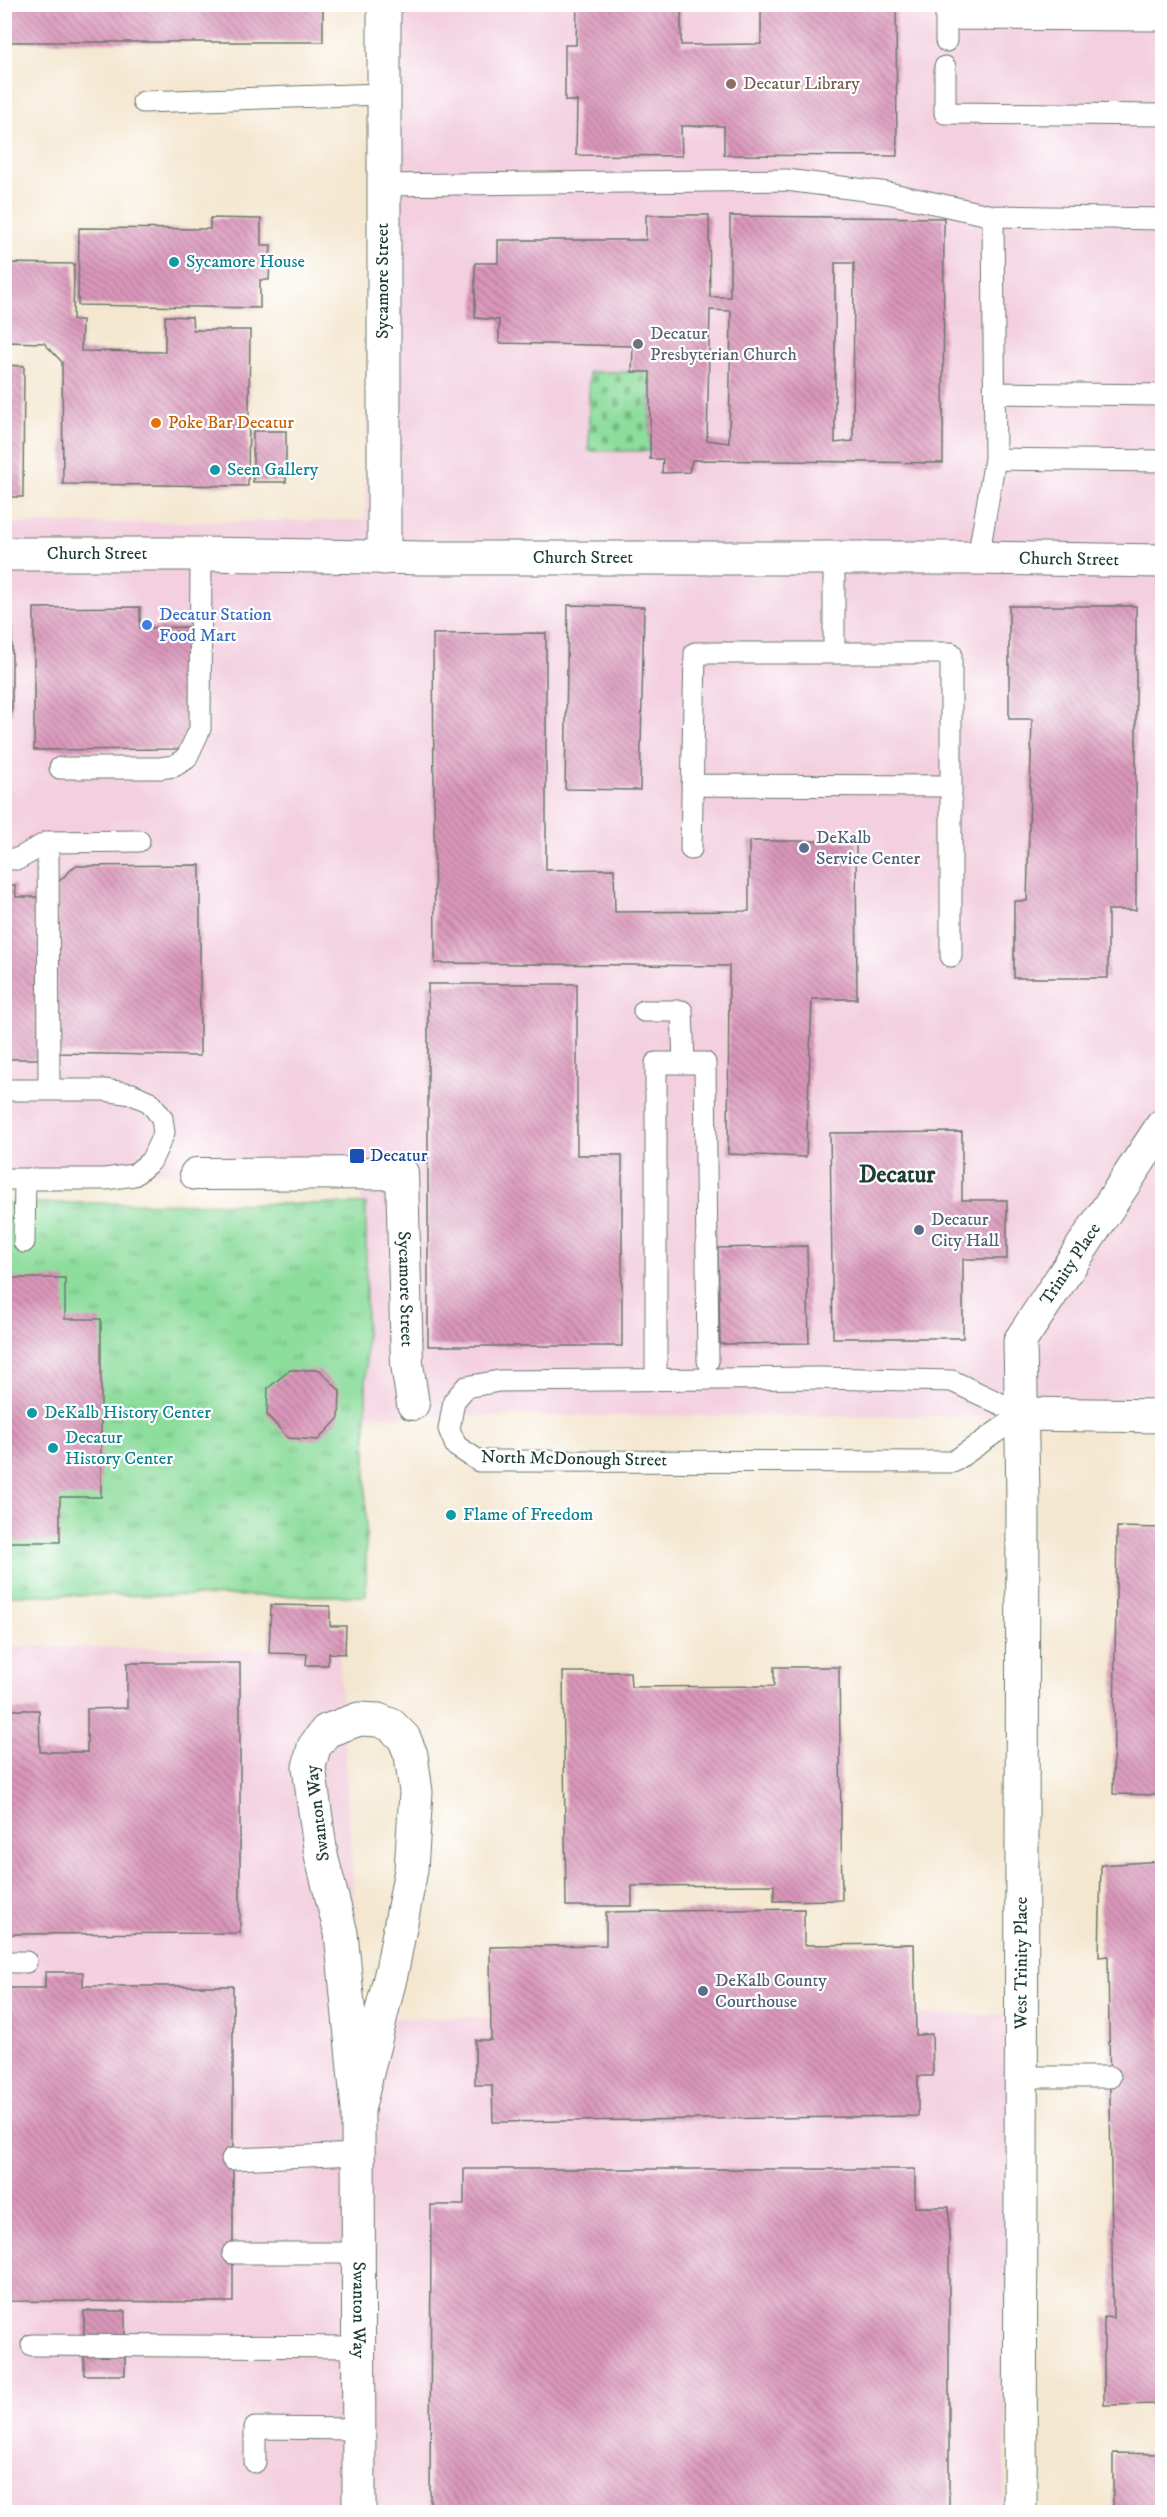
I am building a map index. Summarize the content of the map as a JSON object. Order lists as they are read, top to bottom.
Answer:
{
  "streets": {
    "street": [
      "Sycamore Street",
      "Church Street",
      "Trinity Place",
      "North McDonough Street",
      "Swanton Way",
      "West Trinity Place"
    ]
  },
  "crossings": [
    ["Sycamore Street", "Church Street"],
    ["Trinity Place", "North McDonough Street"],
    ["Trinity Place", "West Trinity Place"],
    ["North McDonough Street", "West Trinity Place"]
  ],
  "districts": ["Decatur"],
  "places": {
    "other": [
      "Decatur Library",
      "Sycamore House",
      "Decatur Presbyterian Church",
      "Poke Bar Decatur",
      "Seen Gallery",
      "Decatur Station Food Mart",
      "DeKalb Service Center",
      "Decatur City Hall",
      "DeKalb History Center",
      "Decatur History Center",
      "Flame of Freedom",
      "DeKalb County Courthouse"
    ],
    "transit": ["Decatur"]
  }
}
